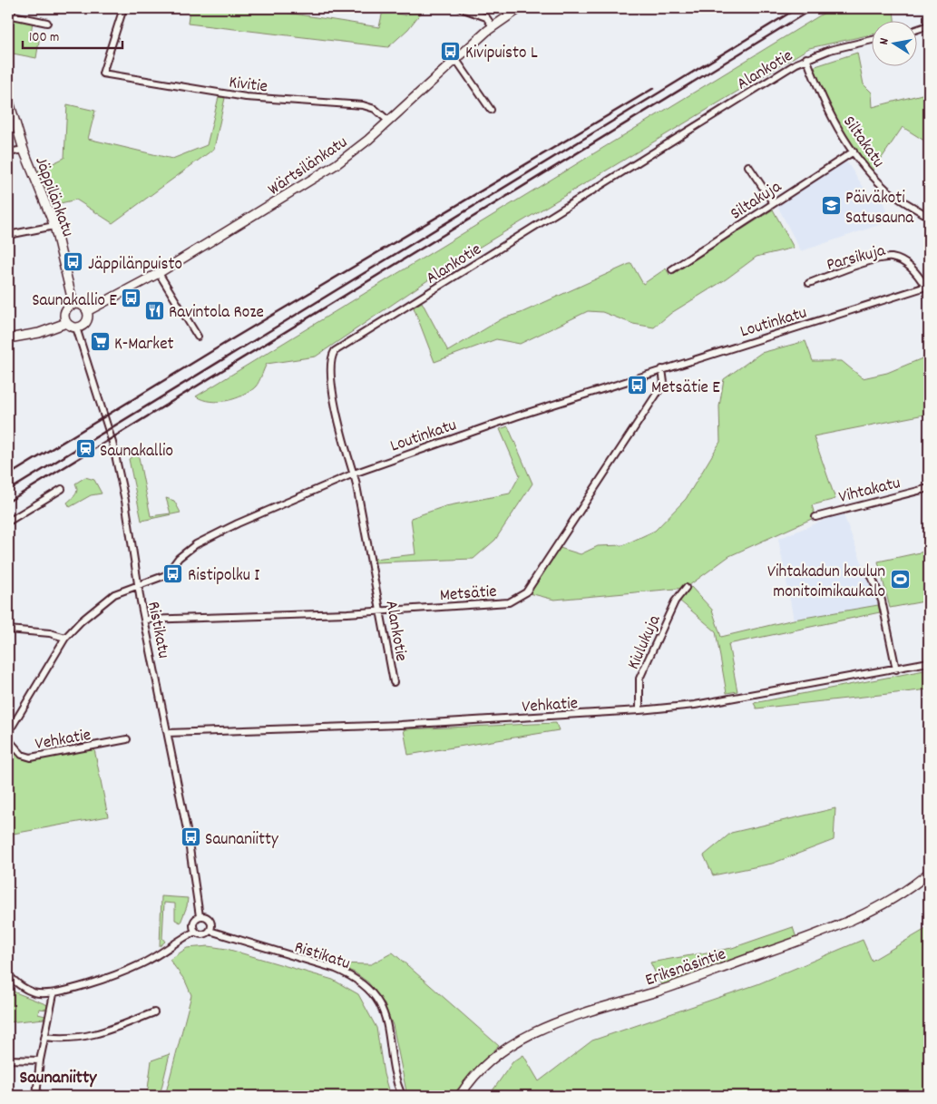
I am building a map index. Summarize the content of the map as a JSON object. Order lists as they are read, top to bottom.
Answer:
{
  "streets": {
    "street": [
      "Alankotie",
      "Kivitie",
      "Siltakatu",
      "Wärtsilänkatu",
      "Jäppilänkatu",
      "Siltakuja",
      "Parsikuja",
      "Loutinkatu",
      "Vihtakatu",
      "Metsätie",
      "Ristikatu",
      "Kiulukuja",
      "Vehkatie",
      "Eriksnäsintie"
    ]
  },
  "crossings": [
    ["Alankotie", "Siltakatu"],
    ["Alankotie", "Loutinkatu"],
    ["Alankotie", "Metsätie"],
    ["Kivitie", "Wärtsilänkatu"],
    ["Siltakatu", "Siltakuja"],
    ["Wärtsilänkatu", "Jäppilänkatu"],
    ["Wärtsilänkatu", "Ristikatu"],
    ["Jäppilänkatu", "Ristikatu"],
    ["Parsikuja", "Loutinkatu"],
    ["Loutinkatu", "Metsätie"],
    ["Loutinkatu", "Ristikatu"],
    ["Metsätie", "Ristikatu"],
    ["Ristikatu", "Vehkatie"],
    ["Kiulukuja", "Vehkatie"]
  ],
  "districts": ["Saunaniitty"],
  "places": {
    "bus stop": [
      "Kivipuisto L",
      "Jäppilänpuisto",
      "Saunakallio E",
      "Metsätie E",
      "Ristipolku I",
      "Saunaniitty"
    ],
    "school or university": ["Päiväkoti Satusauna"],
    "restaurant": ["Ravintola Roze"],
    "supermarket": ["K-Market"],
    "station": ["Saunakallio"],
    "sports": ["Vihtakadun koulun monitoimikaukalo"]
  },
  "scale_bar": "100 m",
  "north": "left"
}
